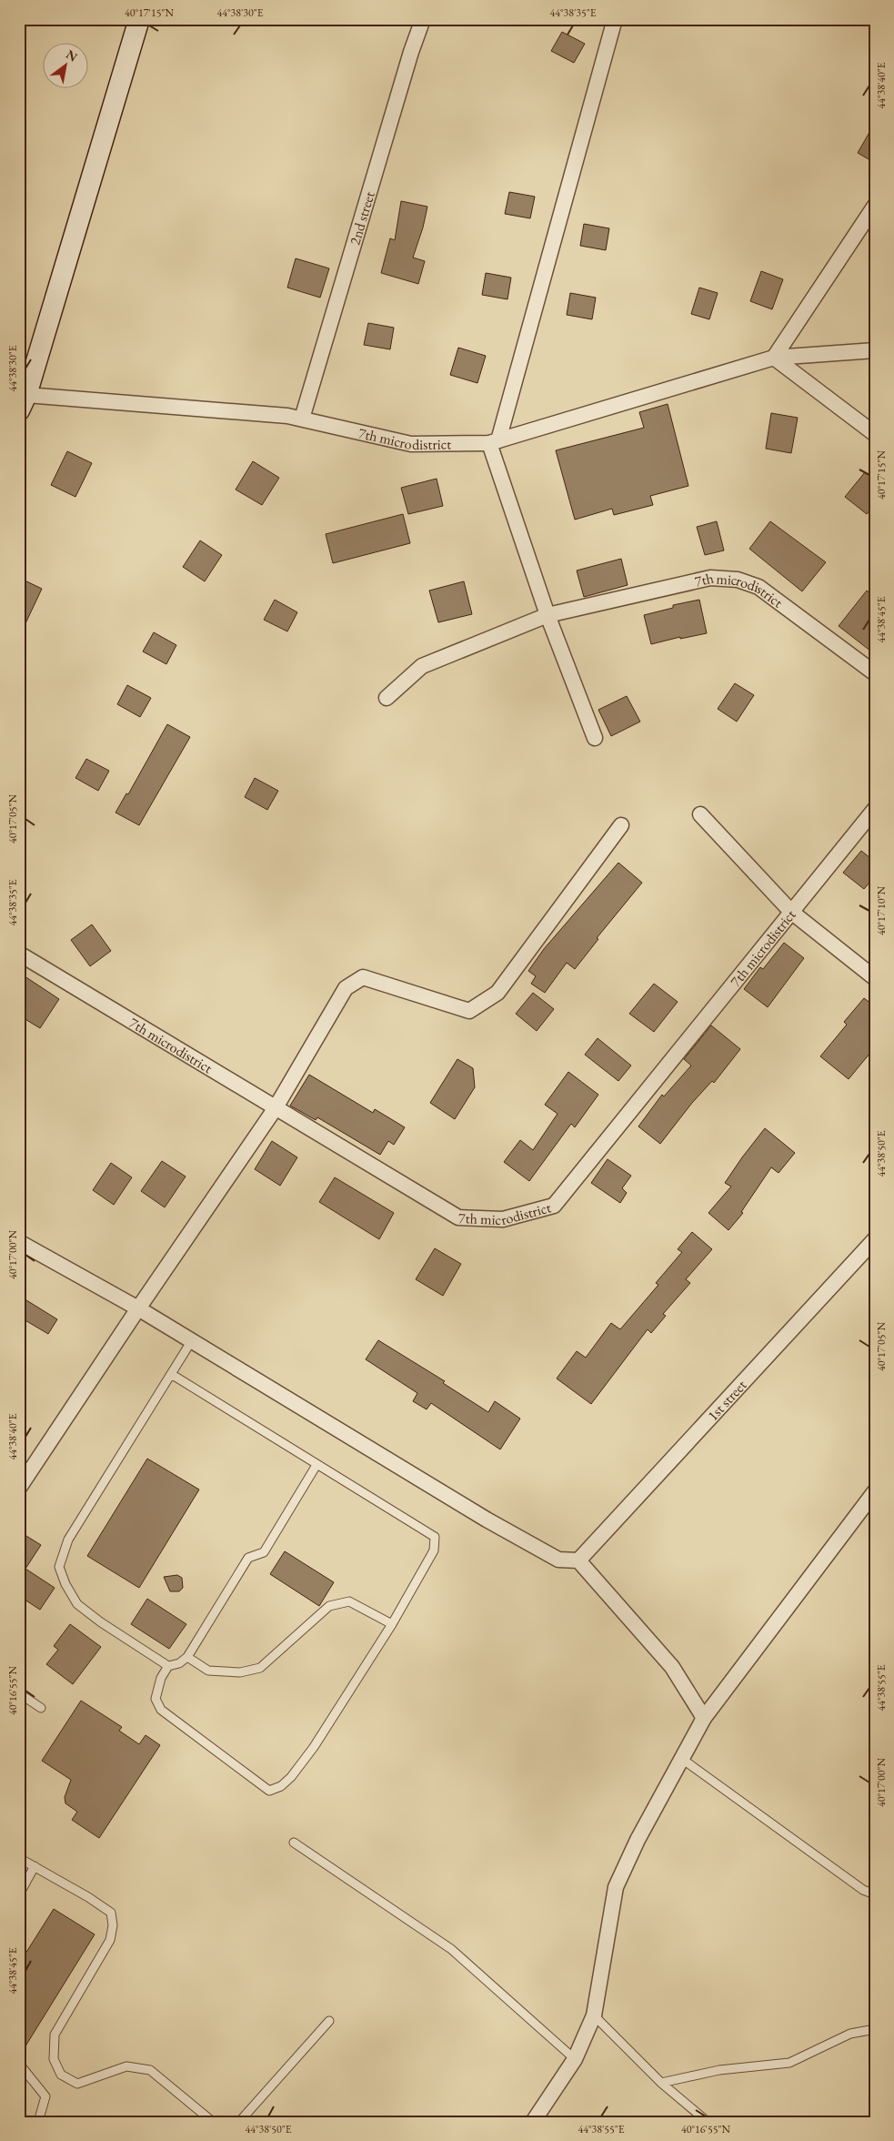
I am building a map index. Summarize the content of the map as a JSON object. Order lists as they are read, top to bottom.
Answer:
{
  "streets": {
    "street": ["2nd street", "7th microdistrict", "1st street"]
  },
  "crossings": [
    ["2nd street", "7th microdistrict"]
  ],
  "north": "top right",
  "coordinates": [
    "40°17'15\"N",
    "44°38'30\"E",
    "44°38'35\"E",
    "44°38'40\"E",
    "44°38'45\"E",
    "40°17'05\"N",
    "40°17'10\"N",
    "44°38'50\"E",
    "40°17'00\"N",
    "44°38'55\"E",
    "40°16'55\"N"
  ]
}
